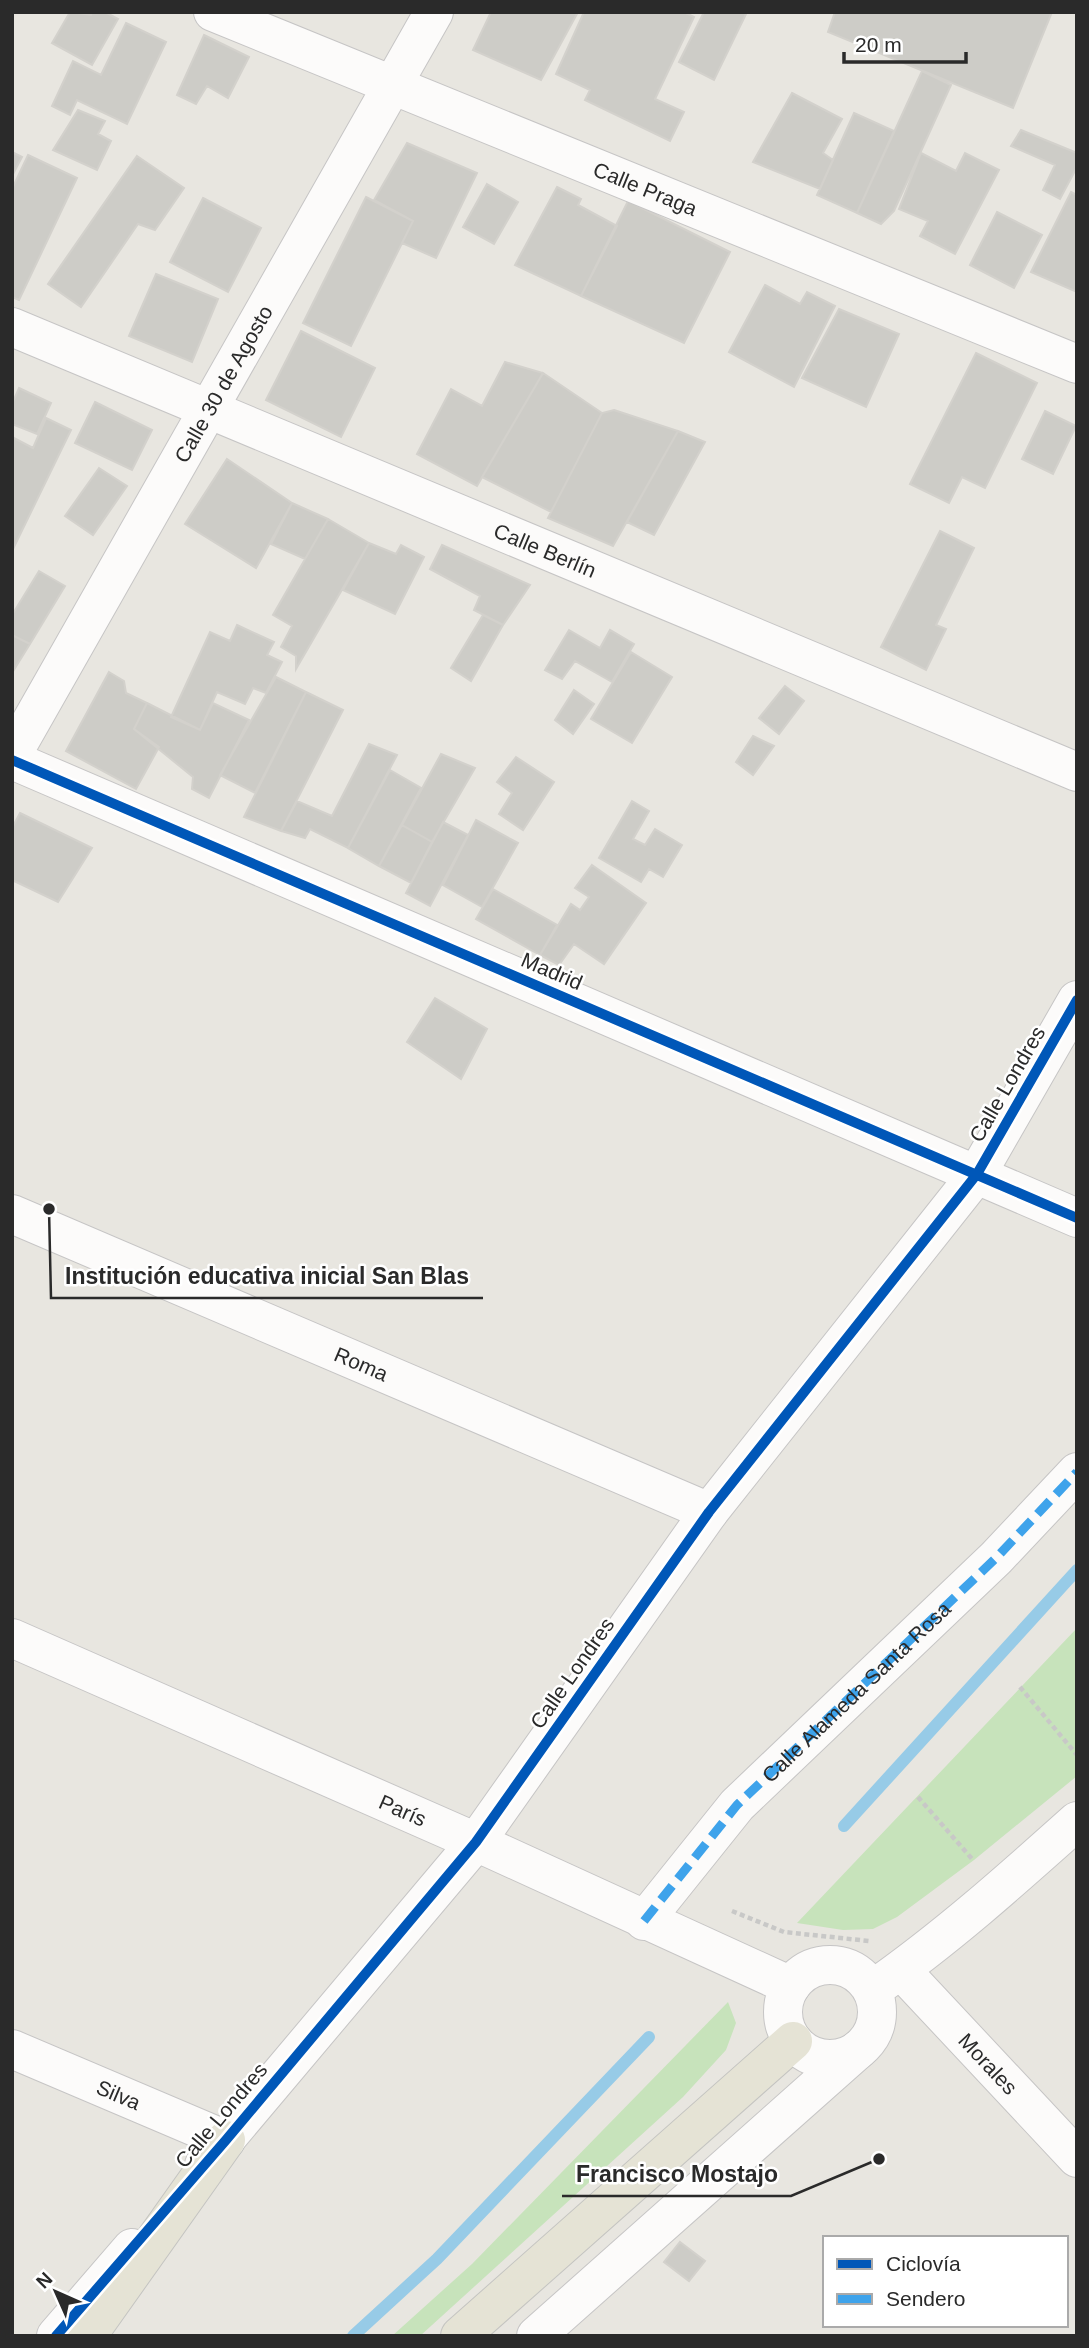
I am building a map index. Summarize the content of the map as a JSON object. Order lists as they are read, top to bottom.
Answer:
{
  "streets": {
    "street": [
      "Calle Praga",
      "Calle 30 de Agosto",
      "Calle Berlín",
      "Madrid",
      "Calle Londres",
      "Roma",
      "Calle Alameda Santa Rosa",
      "París",
      "Morales",
      "Silva"
    ]
  },
  "crossings": [
    ["Calle Praga", "Calle 30 de Agosto"],
    ["Calle 30 de Agosto", "Calle Berlín"],
    ["Calle 30 de Agosto", "Madrid"],
    ["Madrid", "Calle Londres"],
    ["Calle Londres", "Roma"],
    ["Calle Londres", "París"],
    ["Calle Londres", "Silva"],
    ["Calle Alameda Santa Rosa", "París"],
    ["París", "Morales"]
  ],
  "places": ["Institución educativa inicial San Blas", "Francisco Mostajo"],
  "legend": ["Ciclovía", "Sendero"],
  "scale_bar": "20 m",
  "north": "top left"
}
